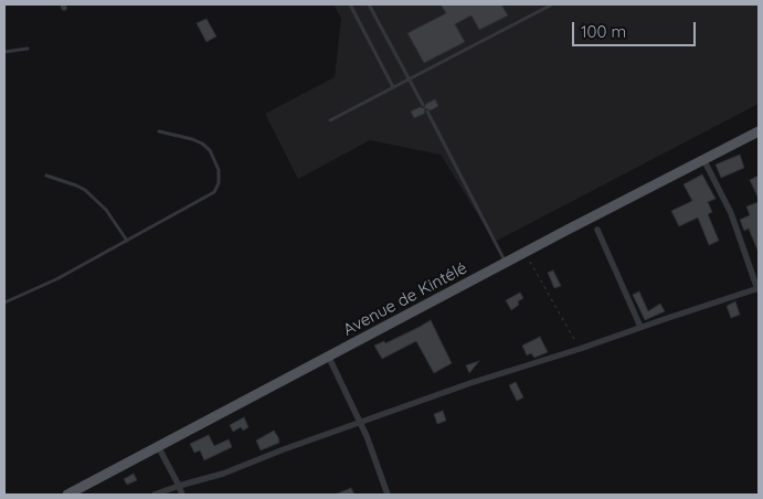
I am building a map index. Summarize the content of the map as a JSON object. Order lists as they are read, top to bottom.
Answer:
{
  "streets": {
    "main road": ["Avenue de Kintélé"]
  },
  "scale_bar": "100 m"
}
